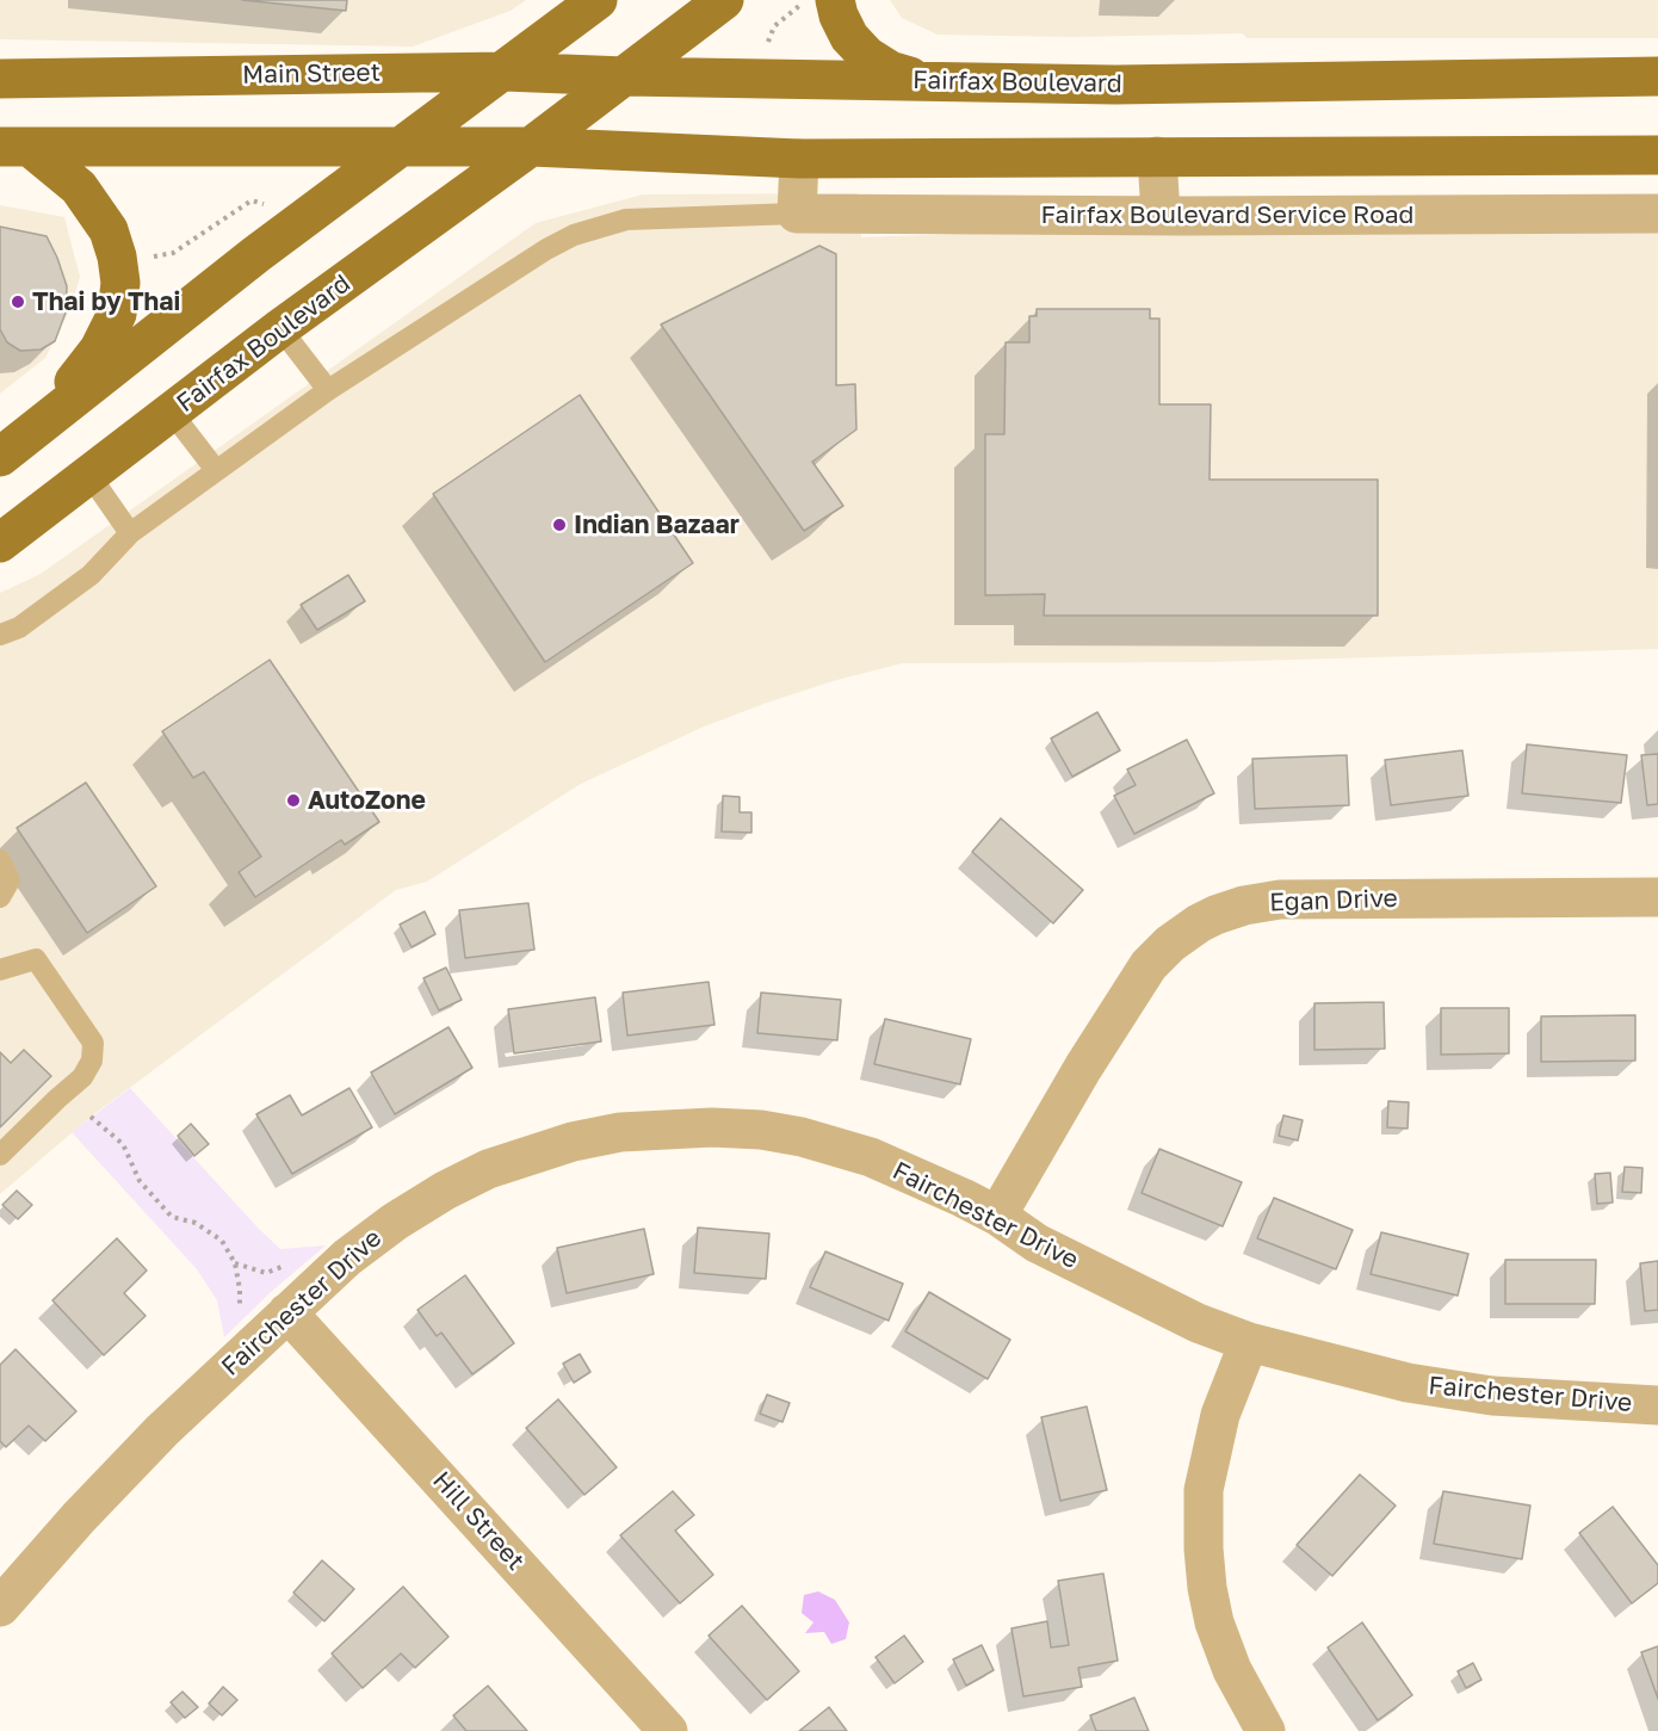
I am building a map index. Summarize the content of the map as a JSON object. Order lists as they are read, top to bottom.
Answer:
{
  "streets": {
    "main road": ["Main Street", "Fairfax Boulevard"],
    "street": [
      "Fairfax Boulevard Service Road",
      "Egan Drive",
      "Fairchester Drive",
      "Hill Street"
    ]
  },
  "crossings": [
    ["Main Street", "Fairfax Boulevard"],
    ["Egan Drive", "Fairchester Drive"],
    ["Fairchester Drive", "Hill Street"]
  ],
  "places": ["Thai by Thai", "Indian Bazaar", "AutoZone"]
}
